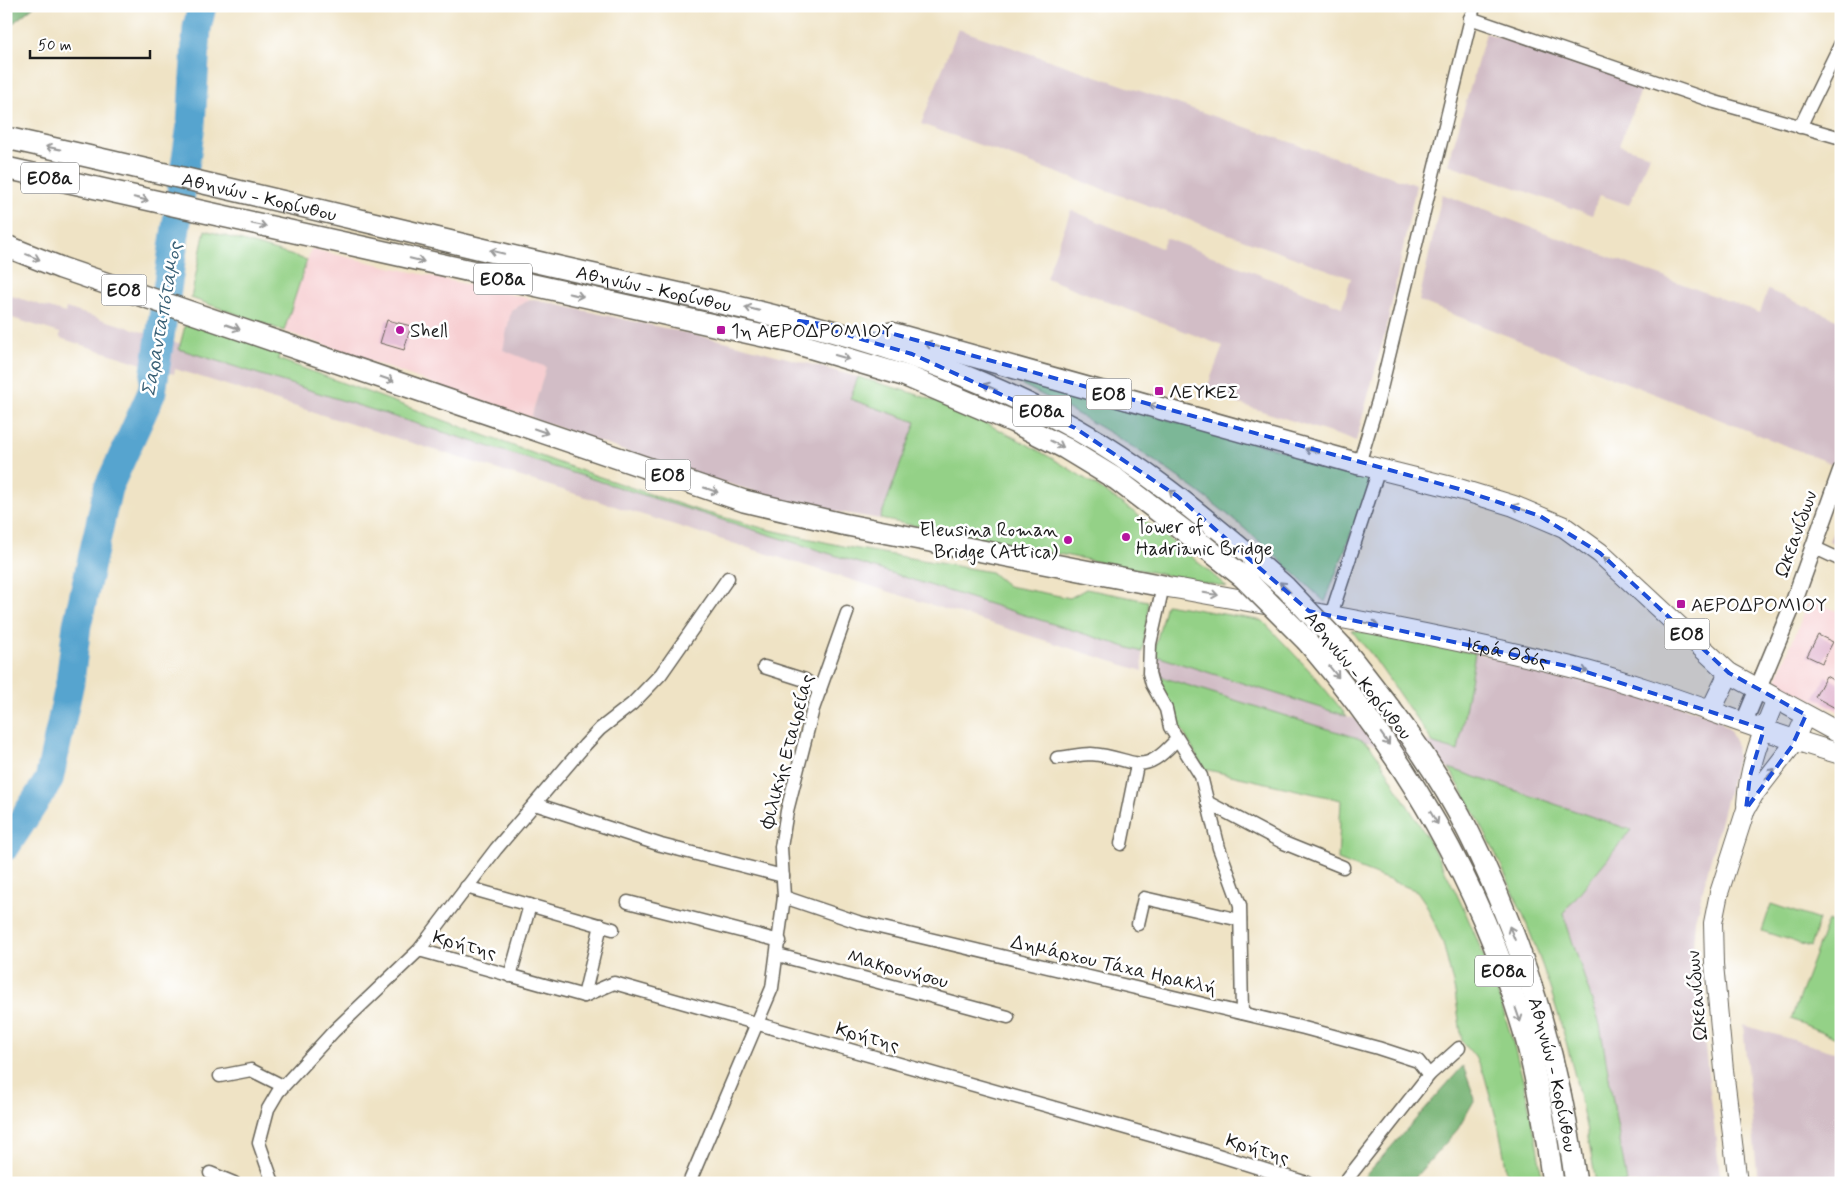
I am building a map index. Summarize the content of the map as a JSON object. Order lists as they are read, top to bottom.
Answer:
{
  "streets": {
    "highway": ["ΕΟ8α", "Αθηνών - Κορίνθου", "ΕΟ8"],
    "main road": ["Ωκεανίδων", "Ιερά Οδός"],
    "street": [
      "Φιλικής Εταιρείας",
      "Κρήτης",
      "Δημάρχου Τάχα Ηρακλή",
      "Μακρονήσου"
    ]
  },
  "crossings": [
    ["Αθηνών - Κορίνθου", "ΕΟ8"],
    ["ΕΟ8", "Ωκεανίδων"],
    ["ΕΟ8", "Ιερά Οδός"],
    ["Ωκεανίδων", "Ιερά Οδός"],
    ["Φιλικής Εταιρείας", "Κρήτης"],
    ["Φιλικής Εταιρείας", "Δημάρχου Τάχα Ηρακλή"],
    ["Φιλικής Εταιρείας", "Μακρονήσου"]
  ],
  "water": ["Σαρανταπόταμος"],
  "places": {
    "other": ["Shell", "Tower of Hadrianic Bridge", "Eleusina Roman Bridge (Attica)"],
    "transit": ["1η ΑΕΡΟΔΡΟΜΙΟΥ", "ΛΕΥΚΕΣ", "ΑΕΡΟΔΡΟΜΙΟΥ"]
  },
  "scale_bar": "50 m"
}
